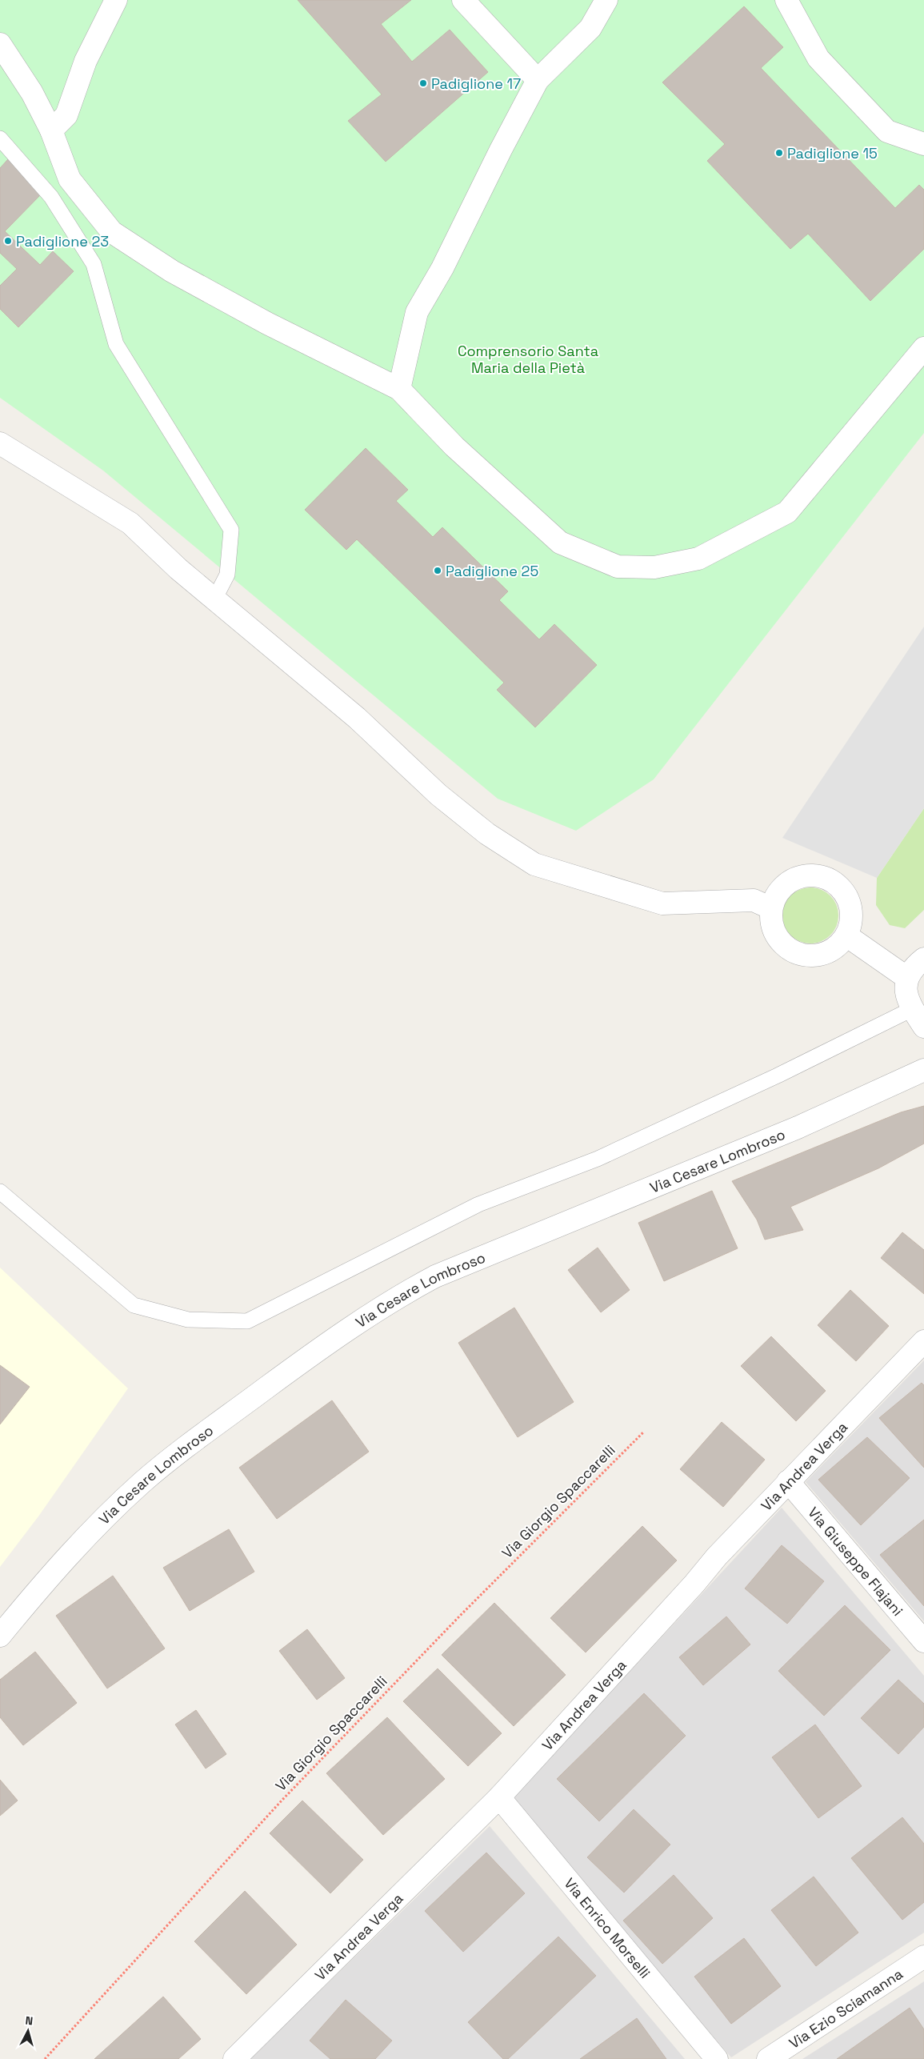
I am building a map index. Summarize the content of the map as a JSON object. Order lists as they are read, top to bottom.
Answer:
{
  "streets": {
    "street": [
      "Via Cesare Lombroso",
      "Via Andrea Verga",
      "Via Giuseppe Flajani",
      "Via Enrico Morselli",
      "Via Ezio Sciamanna"
    ],
    "path": ["Via Giorgio Spaccarelli"]
  },
  "crossings": [
    ["Via Andrea Verga", "Via Giuseppe Flajani"],
    ["Via Andrea Verga", "Via Enrico Morselli"]
  ],
  "parks": ["Comprensorio Santa Maria della Pietà"],
  "places": [
    "Padiglione 17",
    "Padiglione 15",
    "Padiglione 23",
    "Padiglione 25"
  ],
  "north": "top"
}
